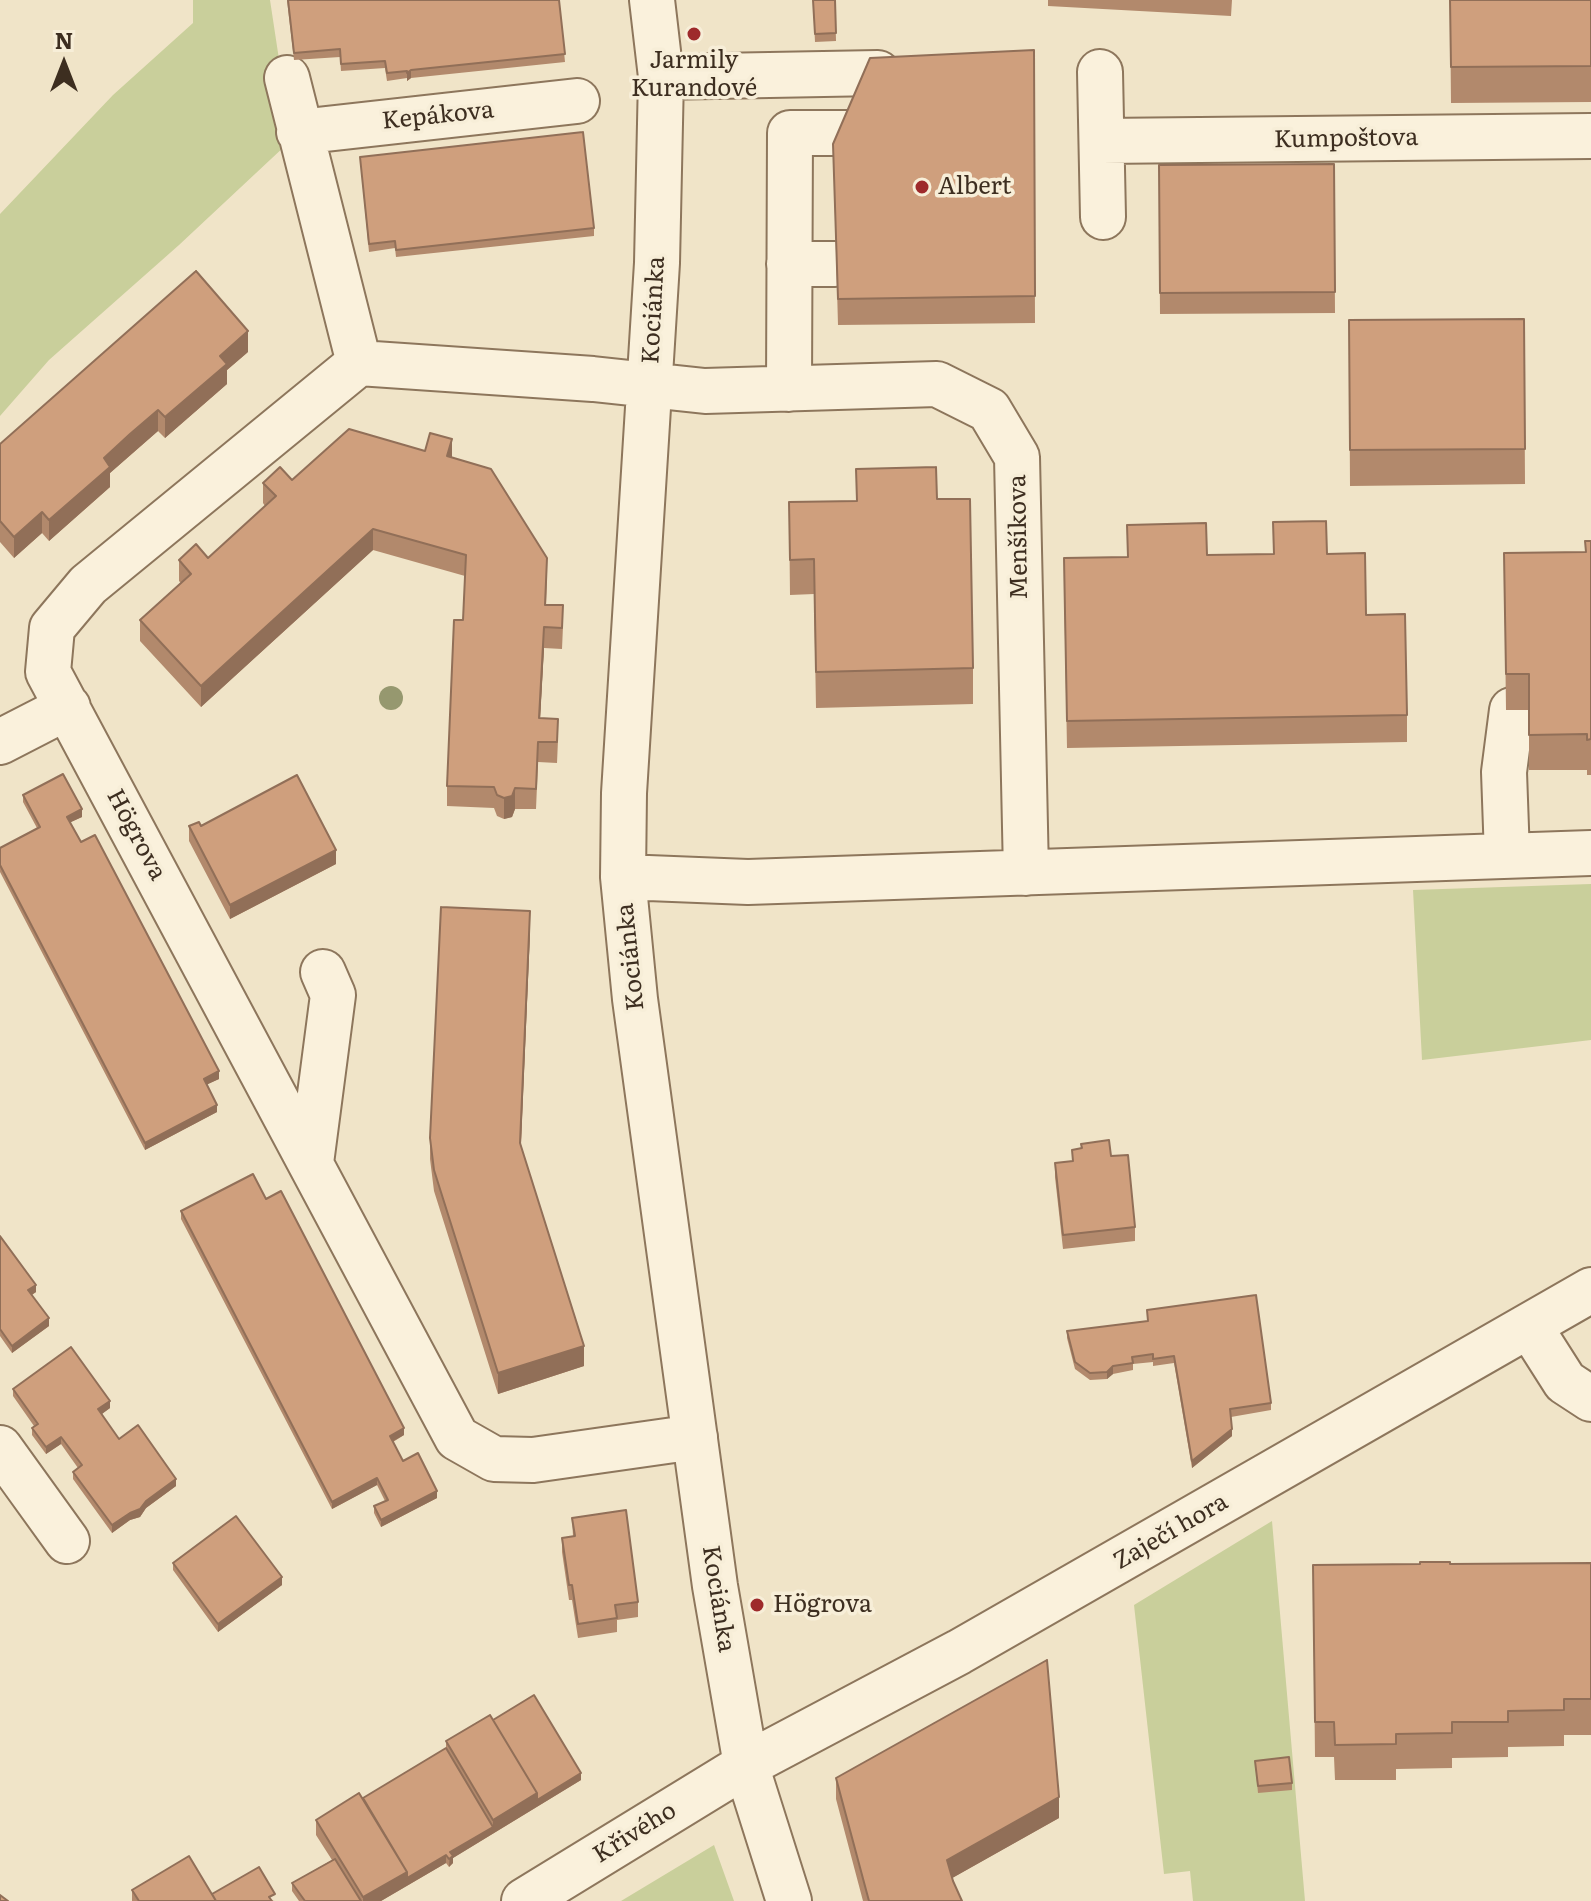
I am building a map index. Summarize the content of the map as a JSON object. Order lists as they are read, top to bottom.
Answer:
{
  "streets": {
    "street": [
      "Kepákova",
      "Kumpoštova",
      "Kociánka",
      "Menšíkova",
      "Högrova",
      "Zaječí hora",
      "Křivého"
    ]
  },
  "crossings": [
    ["Kociánka", "Menšíkova"],
    ["Kociánka", "Högrova"],
    ["Kociánka", "Zaječí hora"],
    ["Kociánka", "Křivého"],
    ["Zaječí hora", "Křivého"]
  ],
  "places": ["Jarmily Kurandové", "Albert", "Högrova"],
  "north": "top"
}
